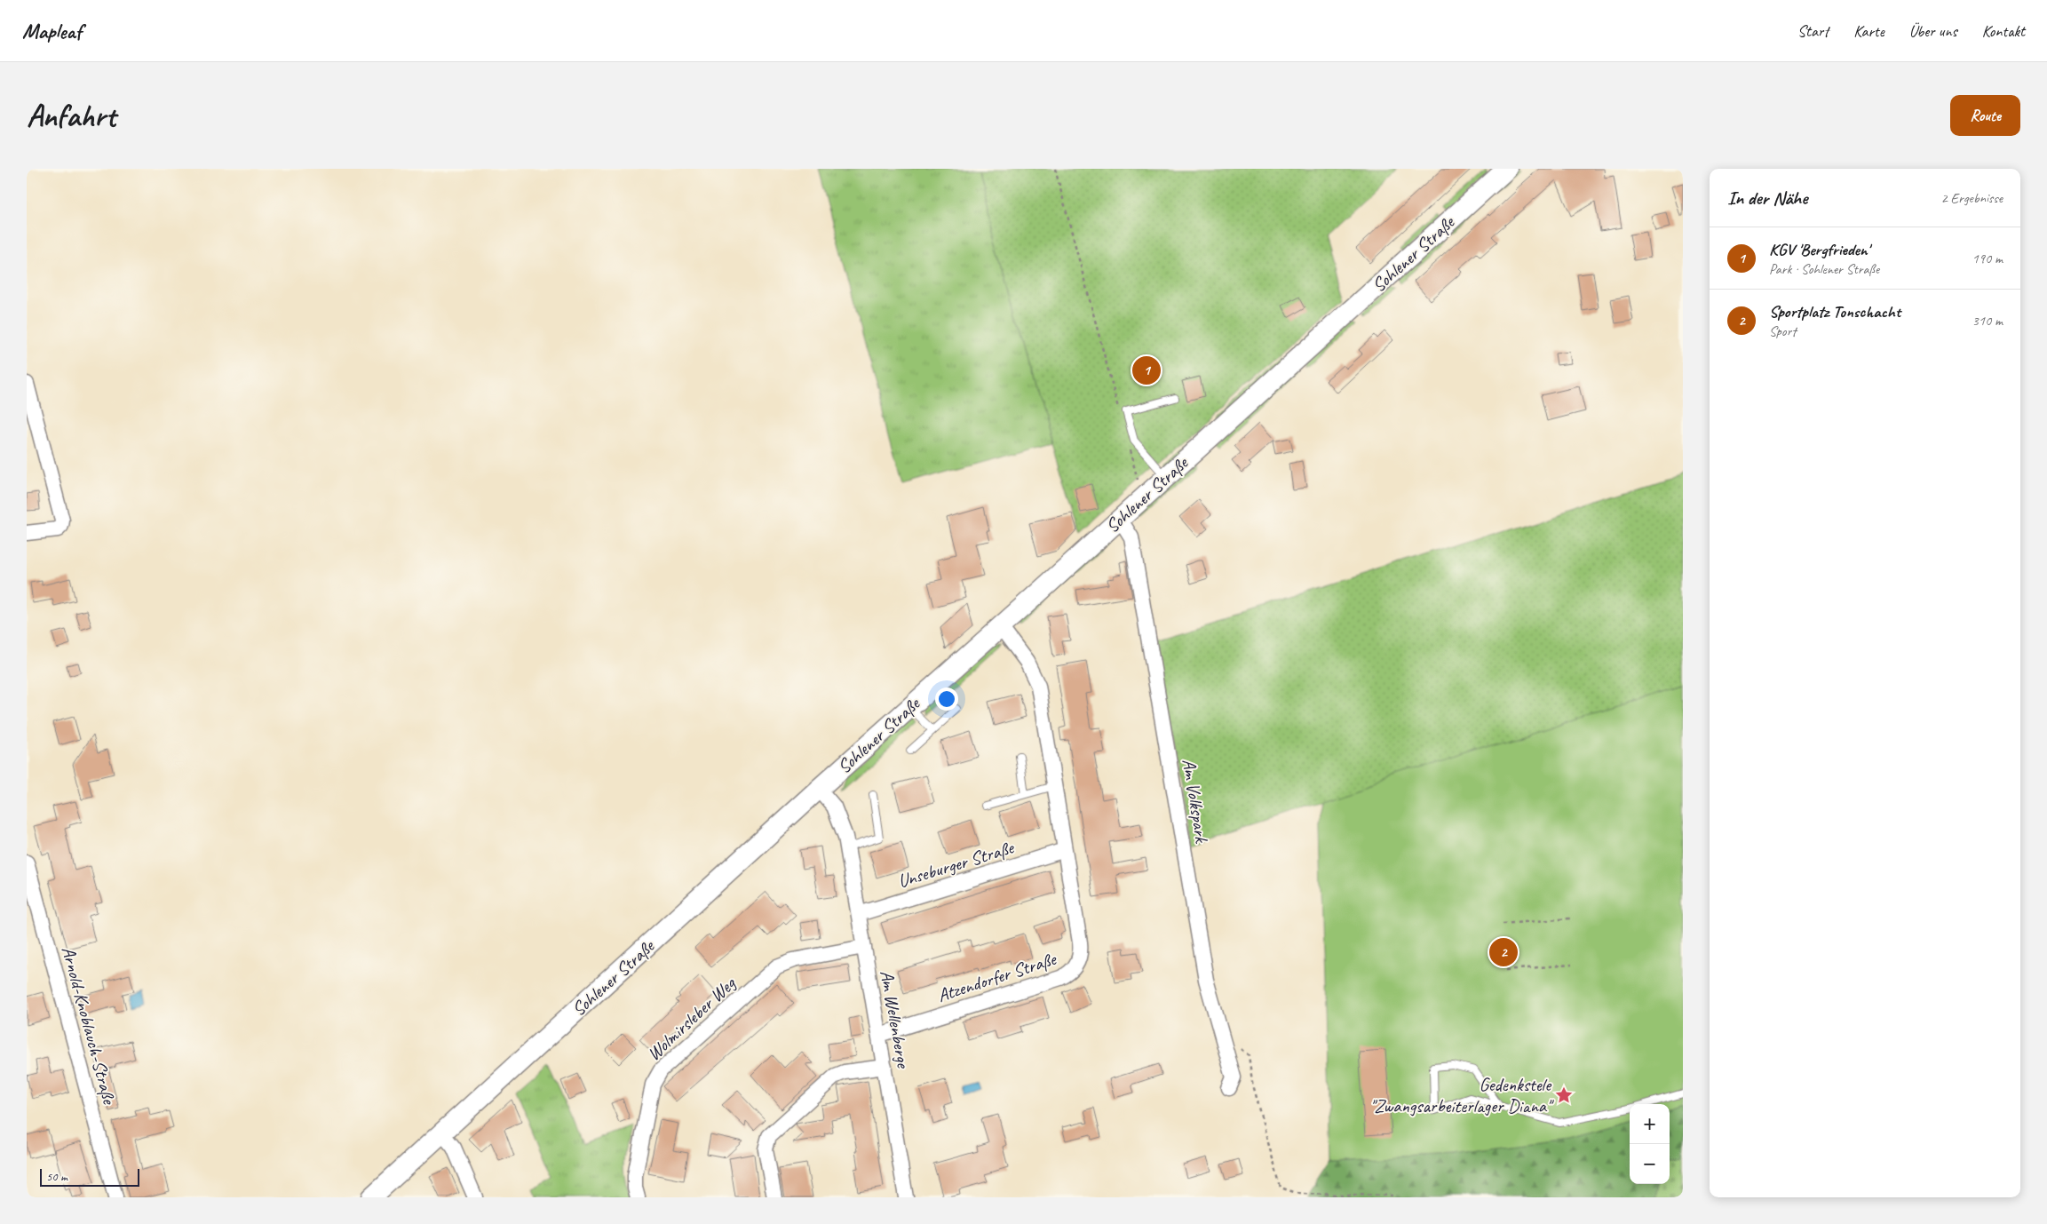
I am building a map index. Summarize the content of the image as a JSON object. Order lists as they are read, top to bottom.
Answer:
{
  "streets": {
    "street": [
      "Sohlener Straße",
      "Am Volkspark",
      "Unseburger Straße",
      "Atzendorfer Straße",
      "Wolmirsleber Weg",
      "Am Wellenberge",
      "Arnold-Knoblauch-Straße"
    ]
  },
  "crossings": [
    ["Sohlener Straße", "Am Volkspark"],
    ["Sohlener Straße", "Atzendorfer Straße"],
    ["Sohlener Straße", "Am Wellenberge"],
    ["Unseburger Straße", "Atzendorfer Straße"],
    ["Unseburger Straße", "Am Wellenberge"],
    ["Atzendorfer Straße", "Am Wellenberge"],
    ["Wolmirsleber Weg", "Am Wellenberge"]
  ],
  "places": {
    "place": ["Gedenkstele \"Zwangsarbeiterlager Diana\""]
  },
  "scale_bar": "50 m",
  "page": {
    "header": "Mapleaf",
    "nav": [
      "Start",
      "Karte",
      "Über uns",
      "Kontakt"
    ],
    "buttons": "Route",
    "title": "Anfahrt",
    "heading": ["In der Nähe", "2 Ergebnisse"],
    "list": [
      {
        "mark": "1",
        "name": "KGV 'Bergfrieden'",
        "note": "Park · Sohlener Straße",
        "value": "190 m"
      },
      {
        "mark": "2",
        "name": "Sportplatz Tonschacht",
        "note": "Sport",
        "value": "310 m"
      }
    ],
    "pins": ["1", "2"],
    "map_buttons": ["+", "−"],
    "scale": "50 m"
  }
}
